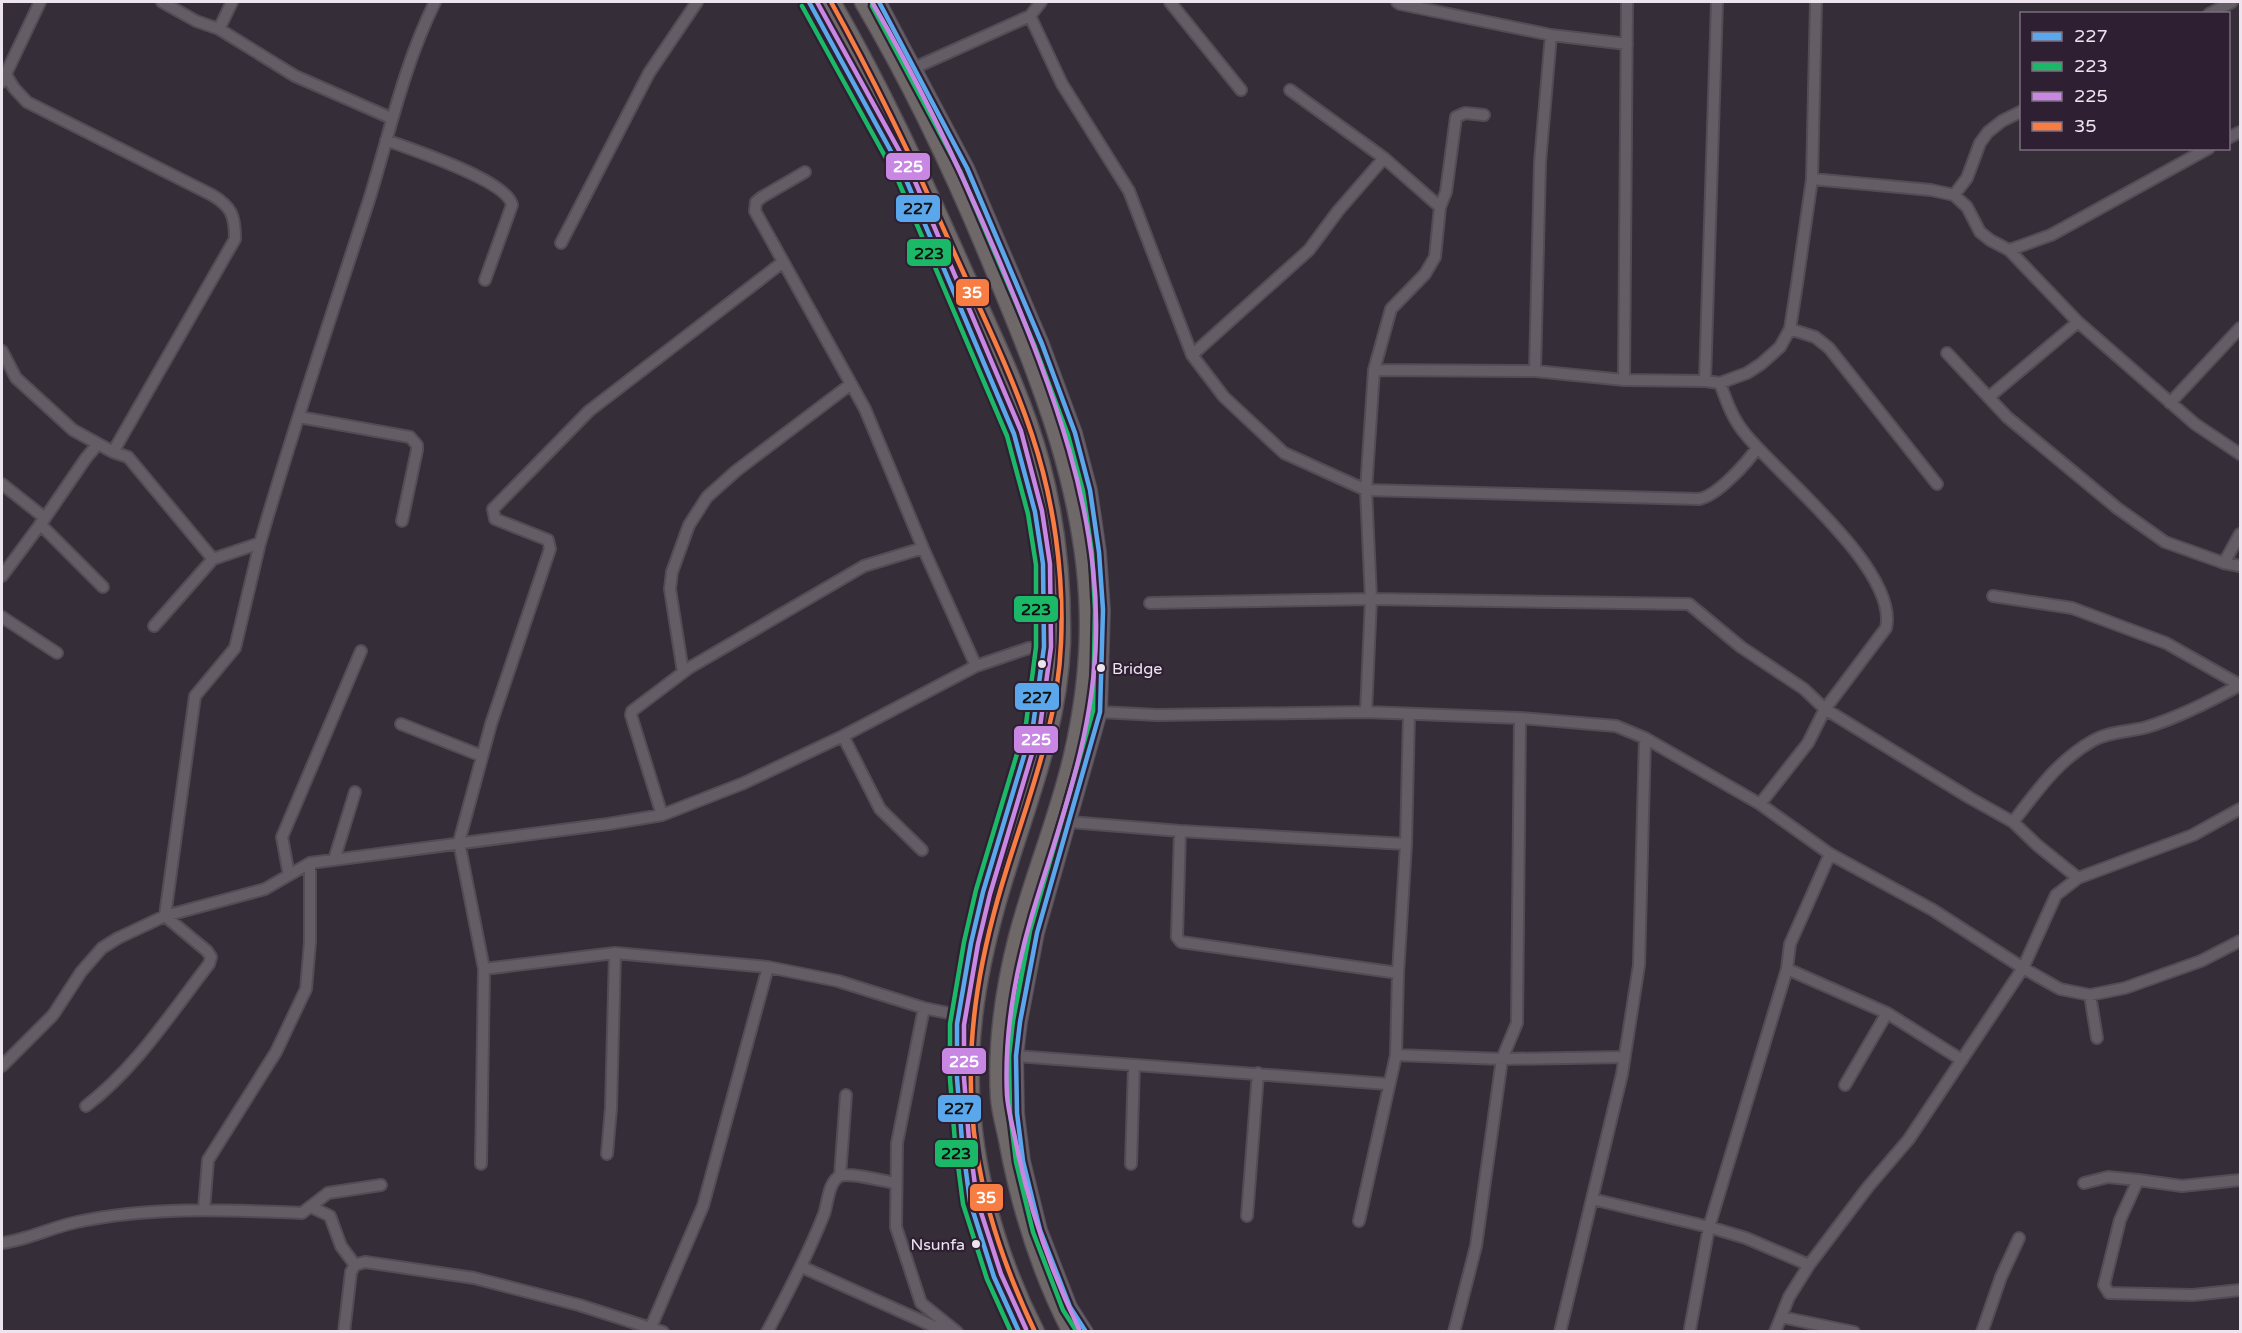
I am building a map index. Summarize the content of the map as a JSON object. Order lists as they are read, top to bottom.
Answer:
{
  "places": ["Bridge", "Nsunfa"],
  "lines": [
    "transit line 227",
    "transit line 225",
    "transit line 35",
    "transit line 223"
  ],
  "legend": [
    "227",
    "223",
    "225",
    "35"
  ]
}
